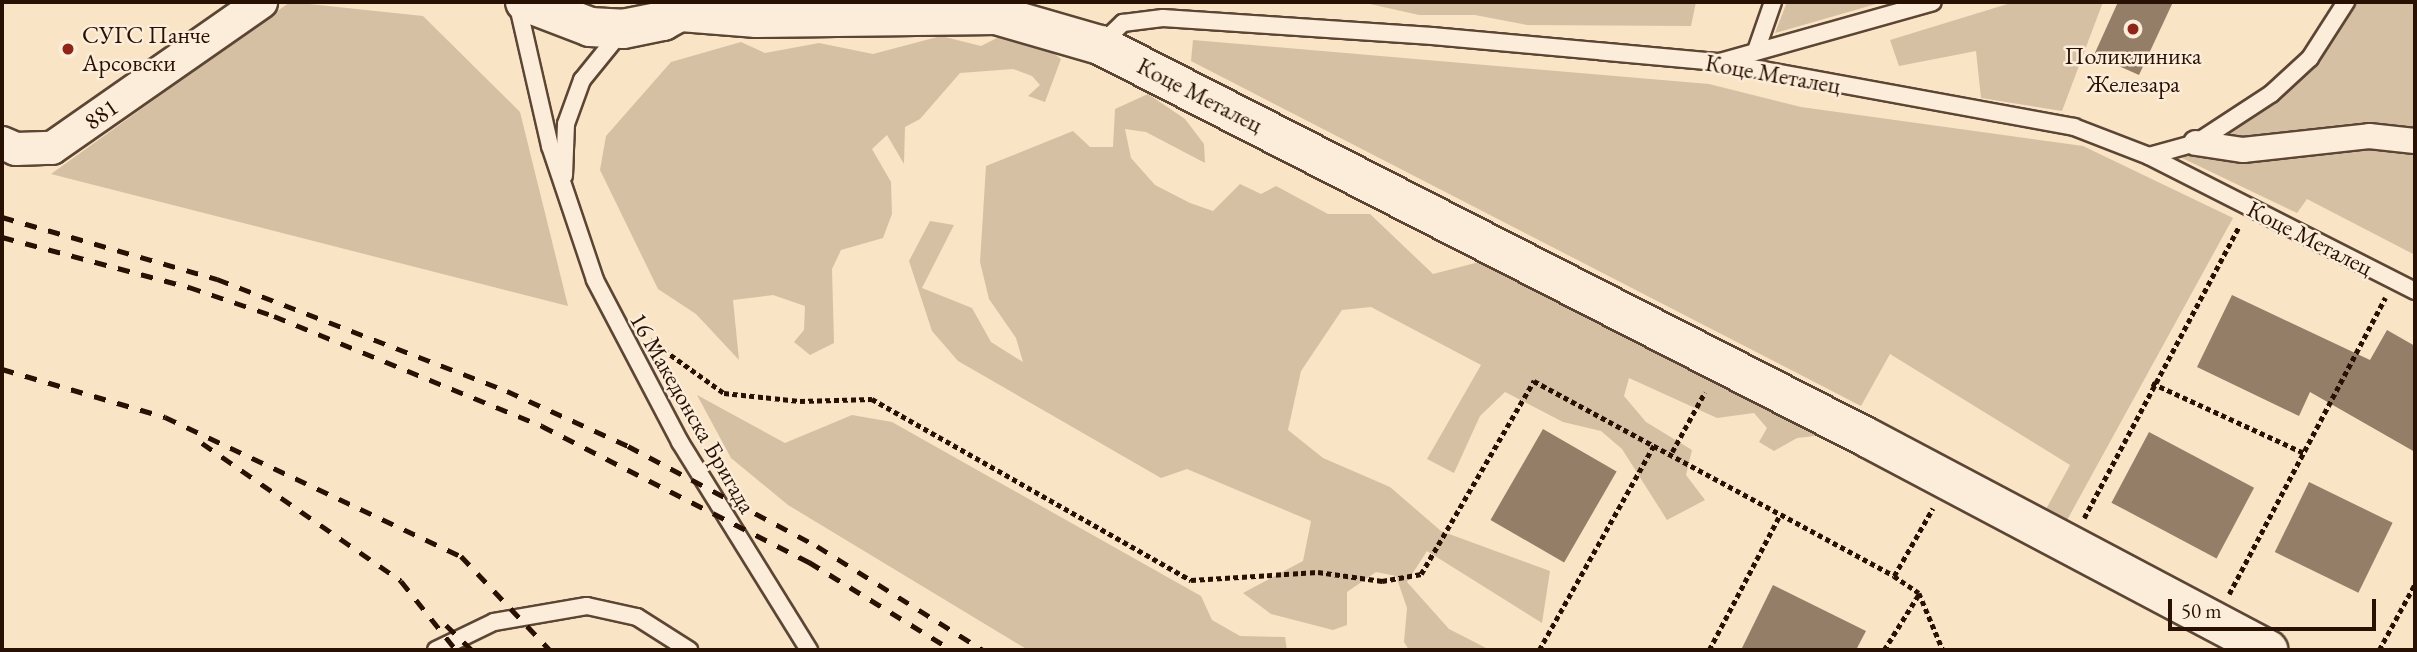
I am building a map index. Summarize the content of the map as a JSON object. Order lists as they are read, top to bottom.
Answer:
{
  "streets": {
    "street": ["Коце Металец", "881"],
    "lane": ["16 Македонска Бригада"]
  },
  "crossings": [
    ["Коце Металец", "16 Македонска Бригада"]
  ],
  "places": ["Поликлиника Железара", "СУГС Панче Арсовски"],
  "scale_bar": "50 m"
}
